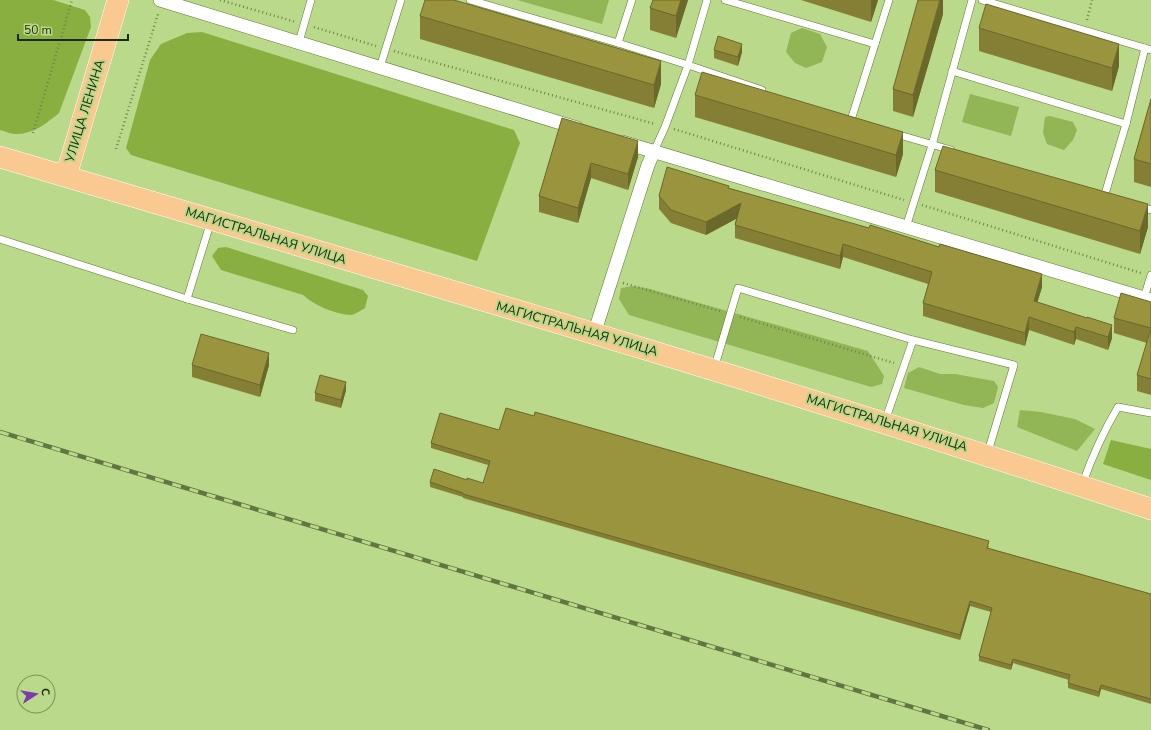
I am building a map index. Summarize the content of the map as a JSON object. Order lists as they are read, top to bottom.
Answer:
{
  "streets": {
    "main road": ["УЛИЦА ЛЕНИНА", "МАГИСТРАЛЬНАЯ УЛИЦА"]
  },
  "crossings": [
    ["УЛИЦА ЛЕНИНА", "МАГИСТРАЛЬНАЯ УЛИЦА"]
  ],
  "scale_bar": "50 m",
  "north": "right"
}
